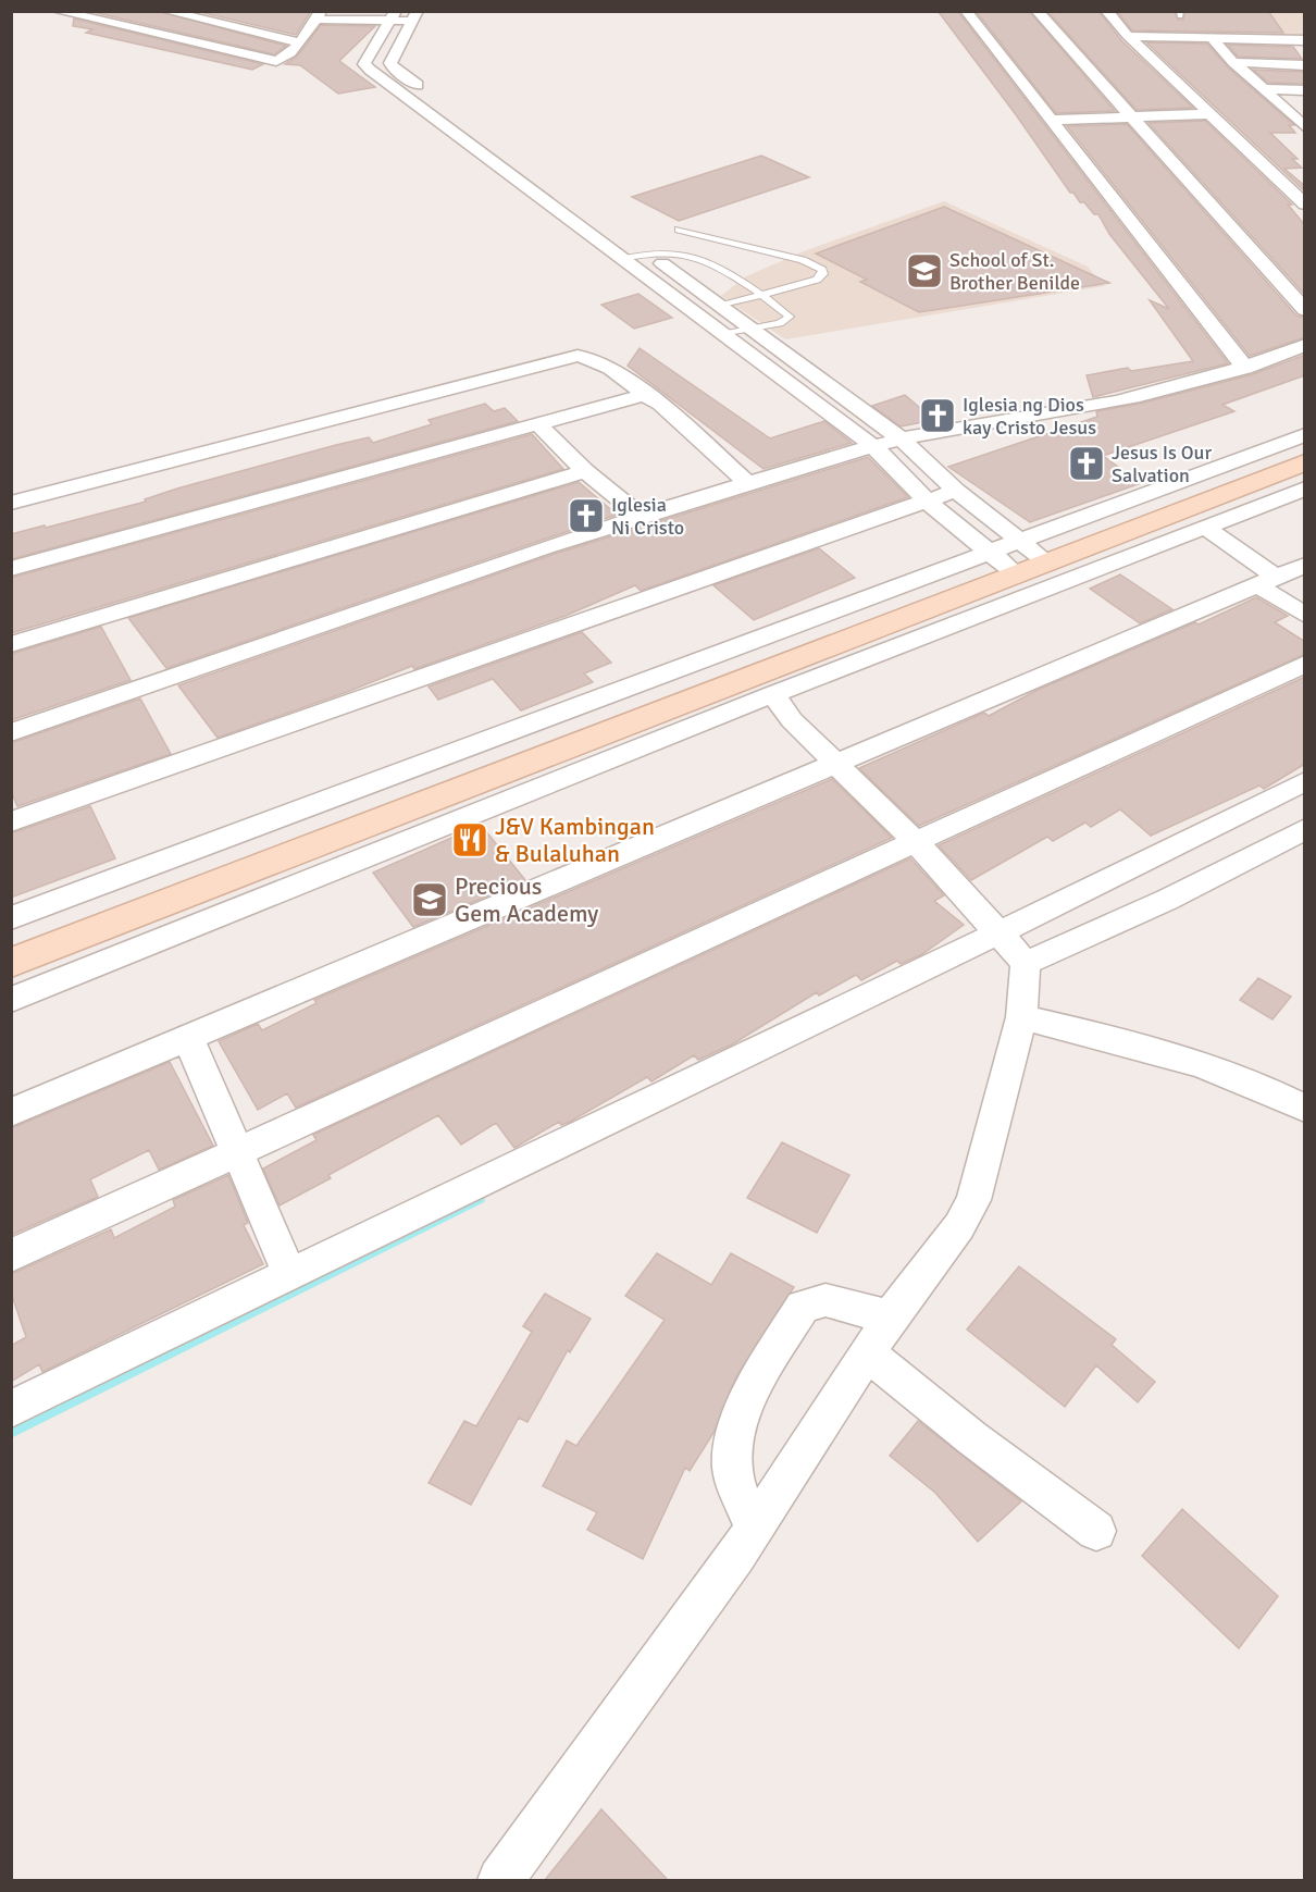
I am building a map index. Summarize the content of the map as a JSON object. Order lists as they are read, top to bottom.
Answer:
{
  "places": {
    "school or university": ["School of St. Brother Benilde", "Precious Gem Academy"],
    "church": ["Iglesia ng Dios kay Cristo Jesus", "Jesus Is Our Salvation", "Iglesia Ni Cristo"],
    "restaurant": ["J&V Kambingan & Bulaluhan"]
  }
}
